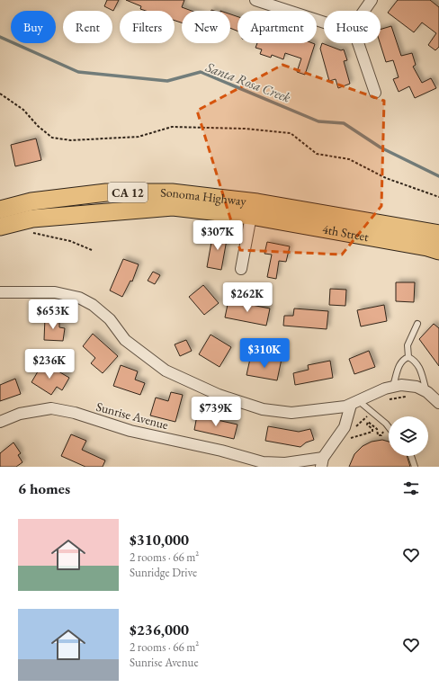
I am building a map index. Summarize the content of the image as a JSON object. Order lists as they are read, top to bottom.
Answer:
{
  "streets": {
    "main road": ["CA 12", "Sonoma Highway", "4th Street"],
    "street": ["Sunrise Avenue"]
  },
  "crossings": [
    ["Sonoma Highway", "4th Street"]
  ],
  "water": ["Santa Rosa Creek"],
  "page": {
    "chip": [
      "Buy",
      "Rent",
      "Filters",
      "New",
      "Apartment",
      "House"
    ],
    "price": [
      "$307K",
      "$262K",
      "$653K",
      "$310K",
      "$236K",
      "$739K"
    ],
    "heading": "6 homes",
    "list": [
      {
        "name": "$310,000",
        "note": "2 rooms · 66 m² · Sunridge Drive"
      },
      {
        "name": "$236,000",
        "note": "2 rooms · 66 m² · Sunrise Avenue"
      }
    ]
  }
}
